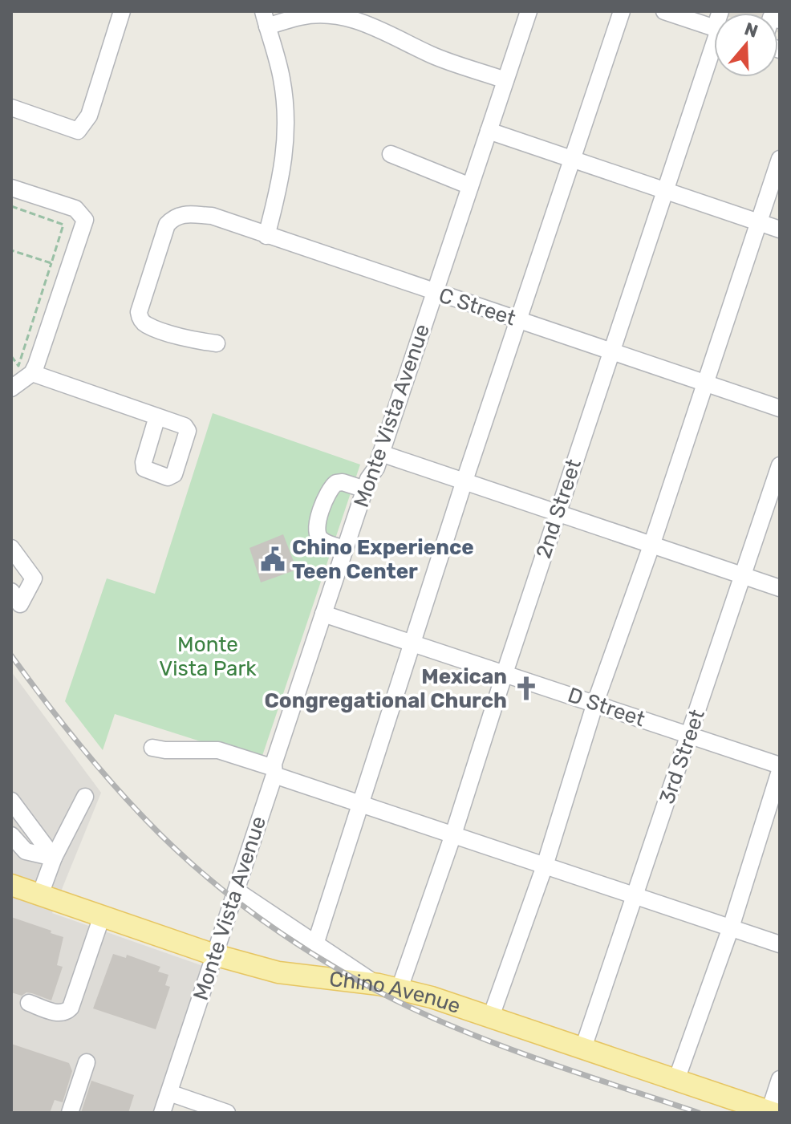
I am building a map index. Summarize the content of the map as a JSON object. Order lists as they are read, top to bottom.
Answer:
{
  "streets": {
    "main road": ["Chino Avenue"],
    "street": [
      "C Street",
      "Monte Vista Avenue",
      "2nd Street",
      "D Street",
      "3rd Street"
    ]
  },
  "crossings": [
    ["C Street", "Monte Vista Avenue"],
    ["C Street", "2nd Street"],
    ["Monte Vista Avenue", "D Street"],
    ["Monte Vista Avenue", "Chino Avenue"],
    ["2nd Street", "D Street"],
    ["2nd Street", "Chino Avenue"],
    ["D Street", "3rd Street"],
    ["3rd Street", "Chino Avenue"]
  ],
  "parks": ["Monte Vista Park"],
  "places": {
    "public building": ["Chino Experience Teen Center"],
    "church": ["Mexican Congregational Church"]
  },
  "north": "top"
}
